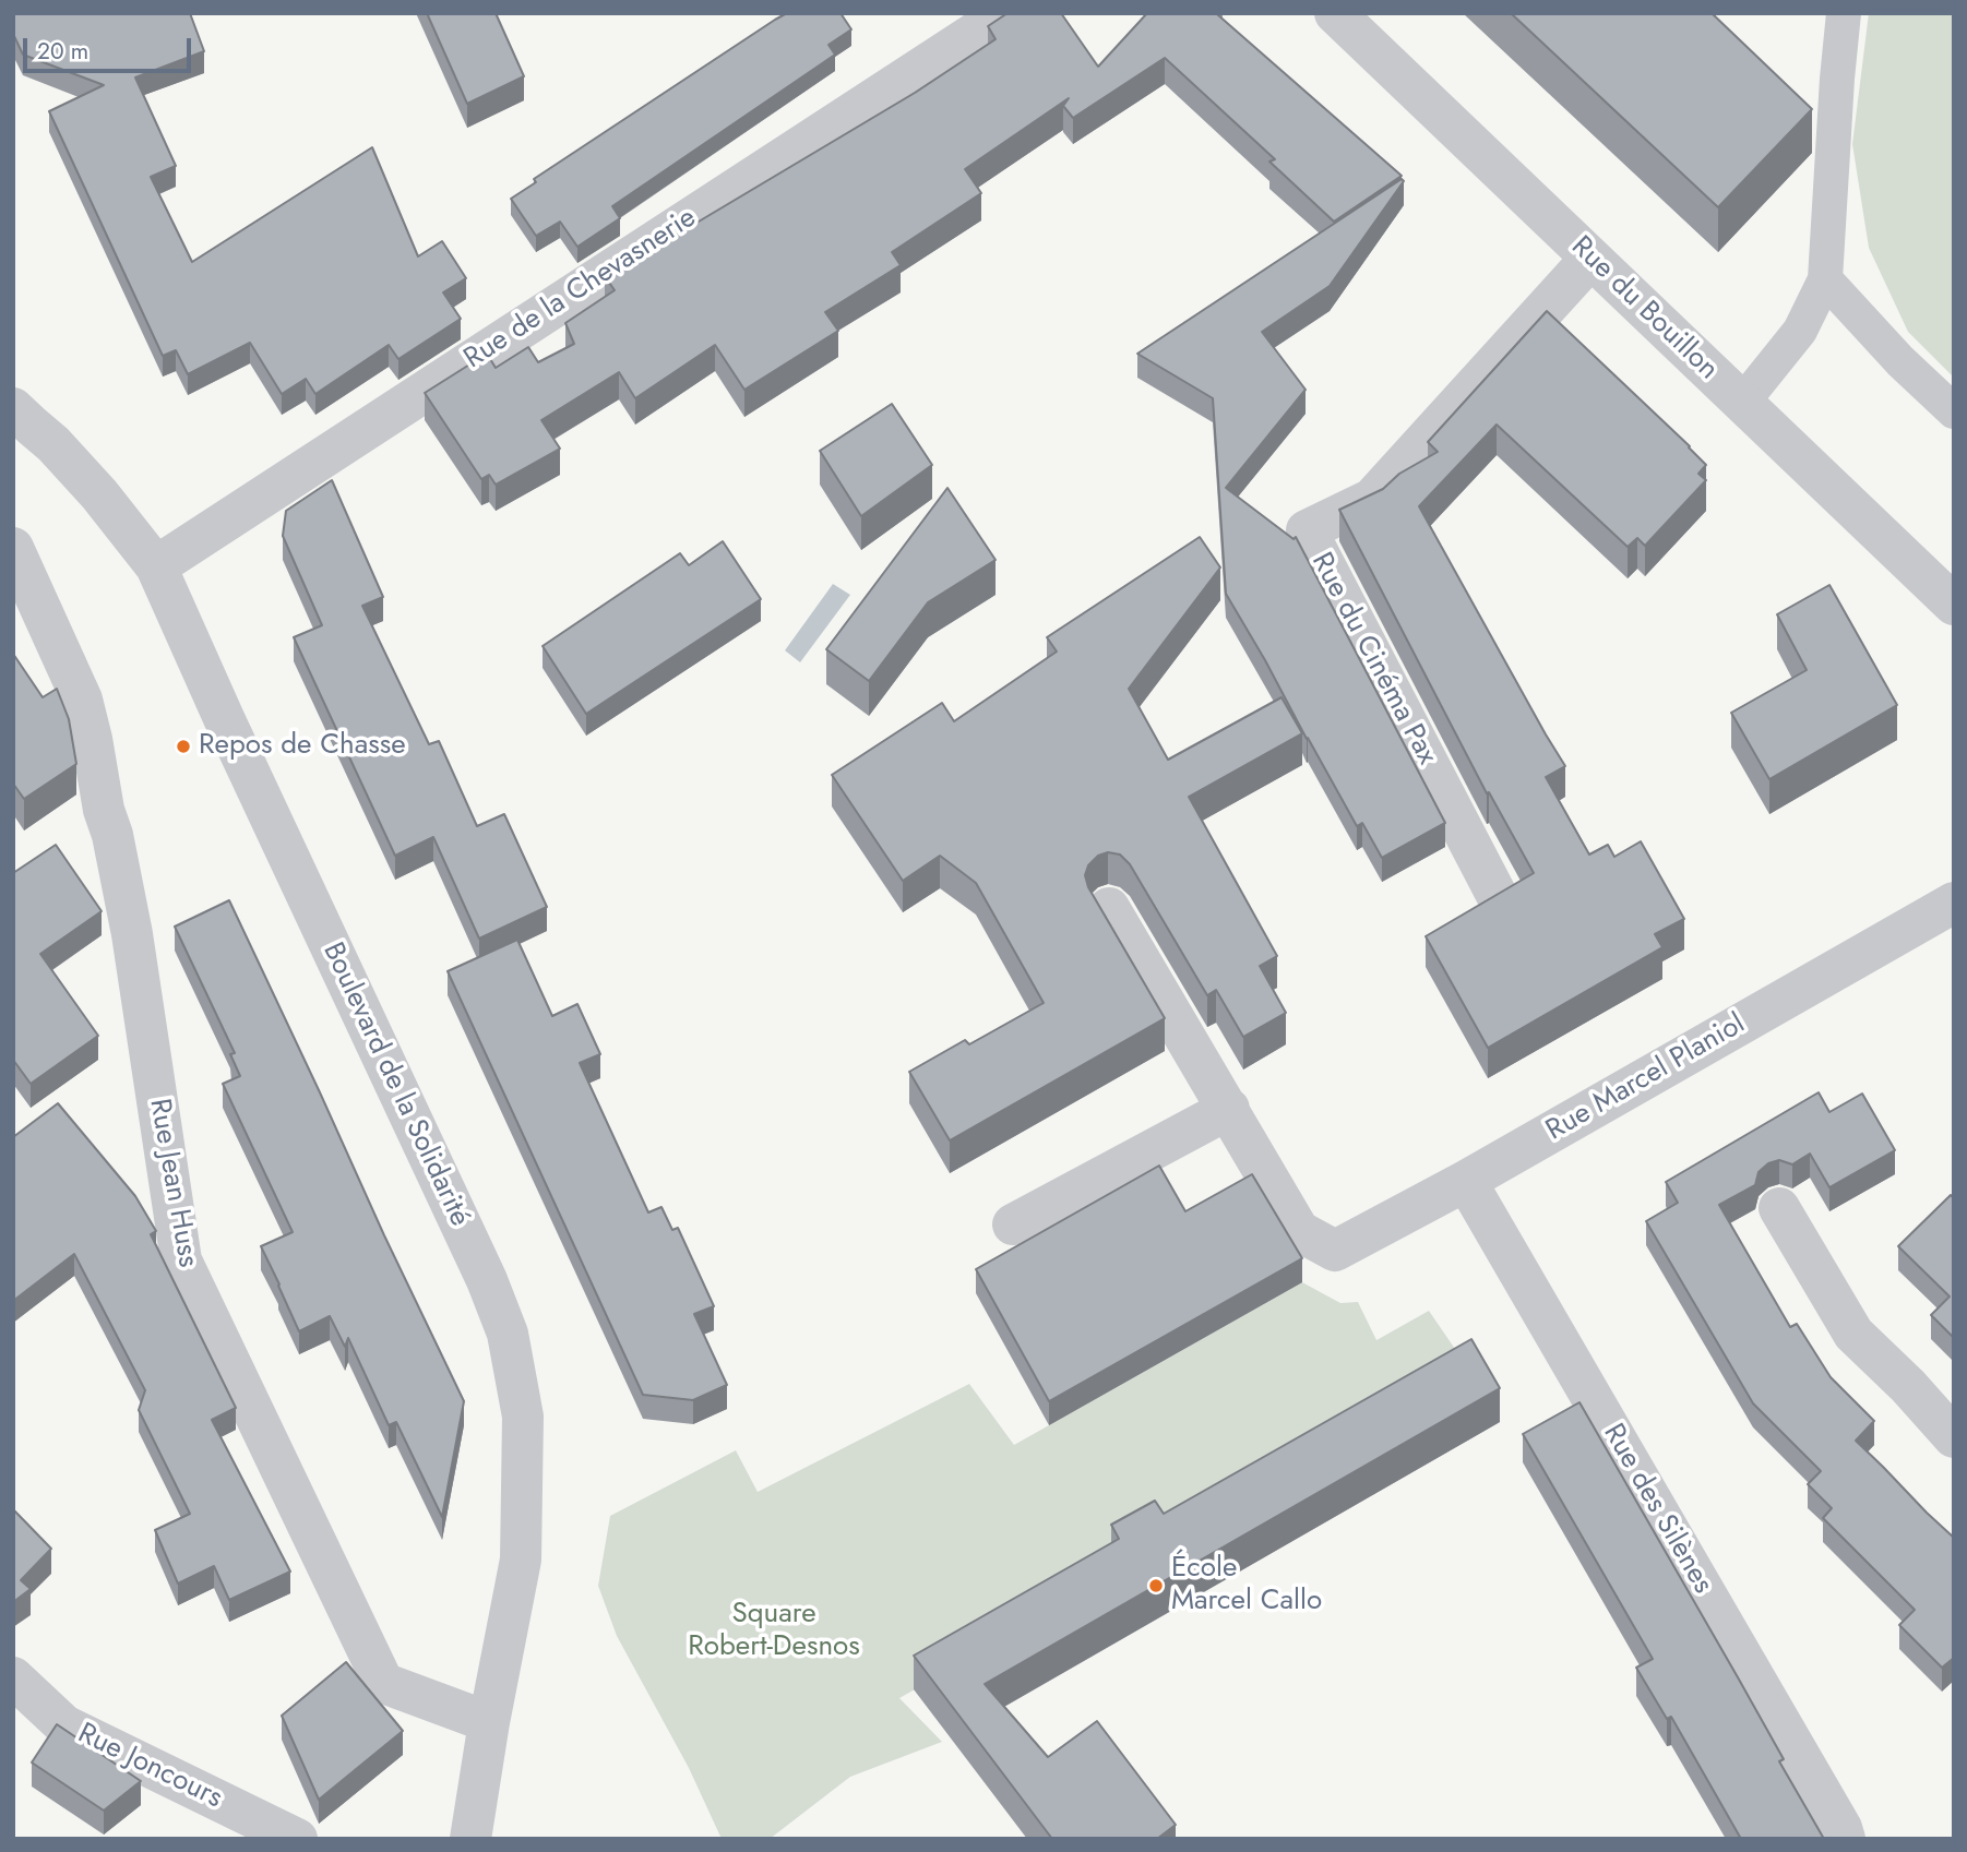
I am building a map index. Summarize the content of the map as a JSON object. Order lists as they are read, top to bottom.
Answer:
{
  "streets": {
    "street": [
      "Rue de la Chevasnerie",
      "Rue du Bouillon",
      "Rue du Cinéma Pax",
      "Rue Marcel Planiol",
      "Boulevard de la Solidarité",
      "Rue Jean Huss",
      "Rue des Silènes",
      "Rue Joncours"
    ]
  },
  "crossings": [
    ["Rue de la Chevasnerie", "Boulevard de la Solidarité"],
    ["Rue du Bouillon", "Rue du Cinéma Pax"],
    ["Rue Marcel Planiol", "Rue des Silènes"],
    ["Boulevard de la Solidarité", "Rue Jean Huss"]
  ],
  "parks": ["Square Robert-Desnos"],
  "places": ["Repos de Chasse", "École Marcel Callo"],
  "scale_bar": "20 m"
}
